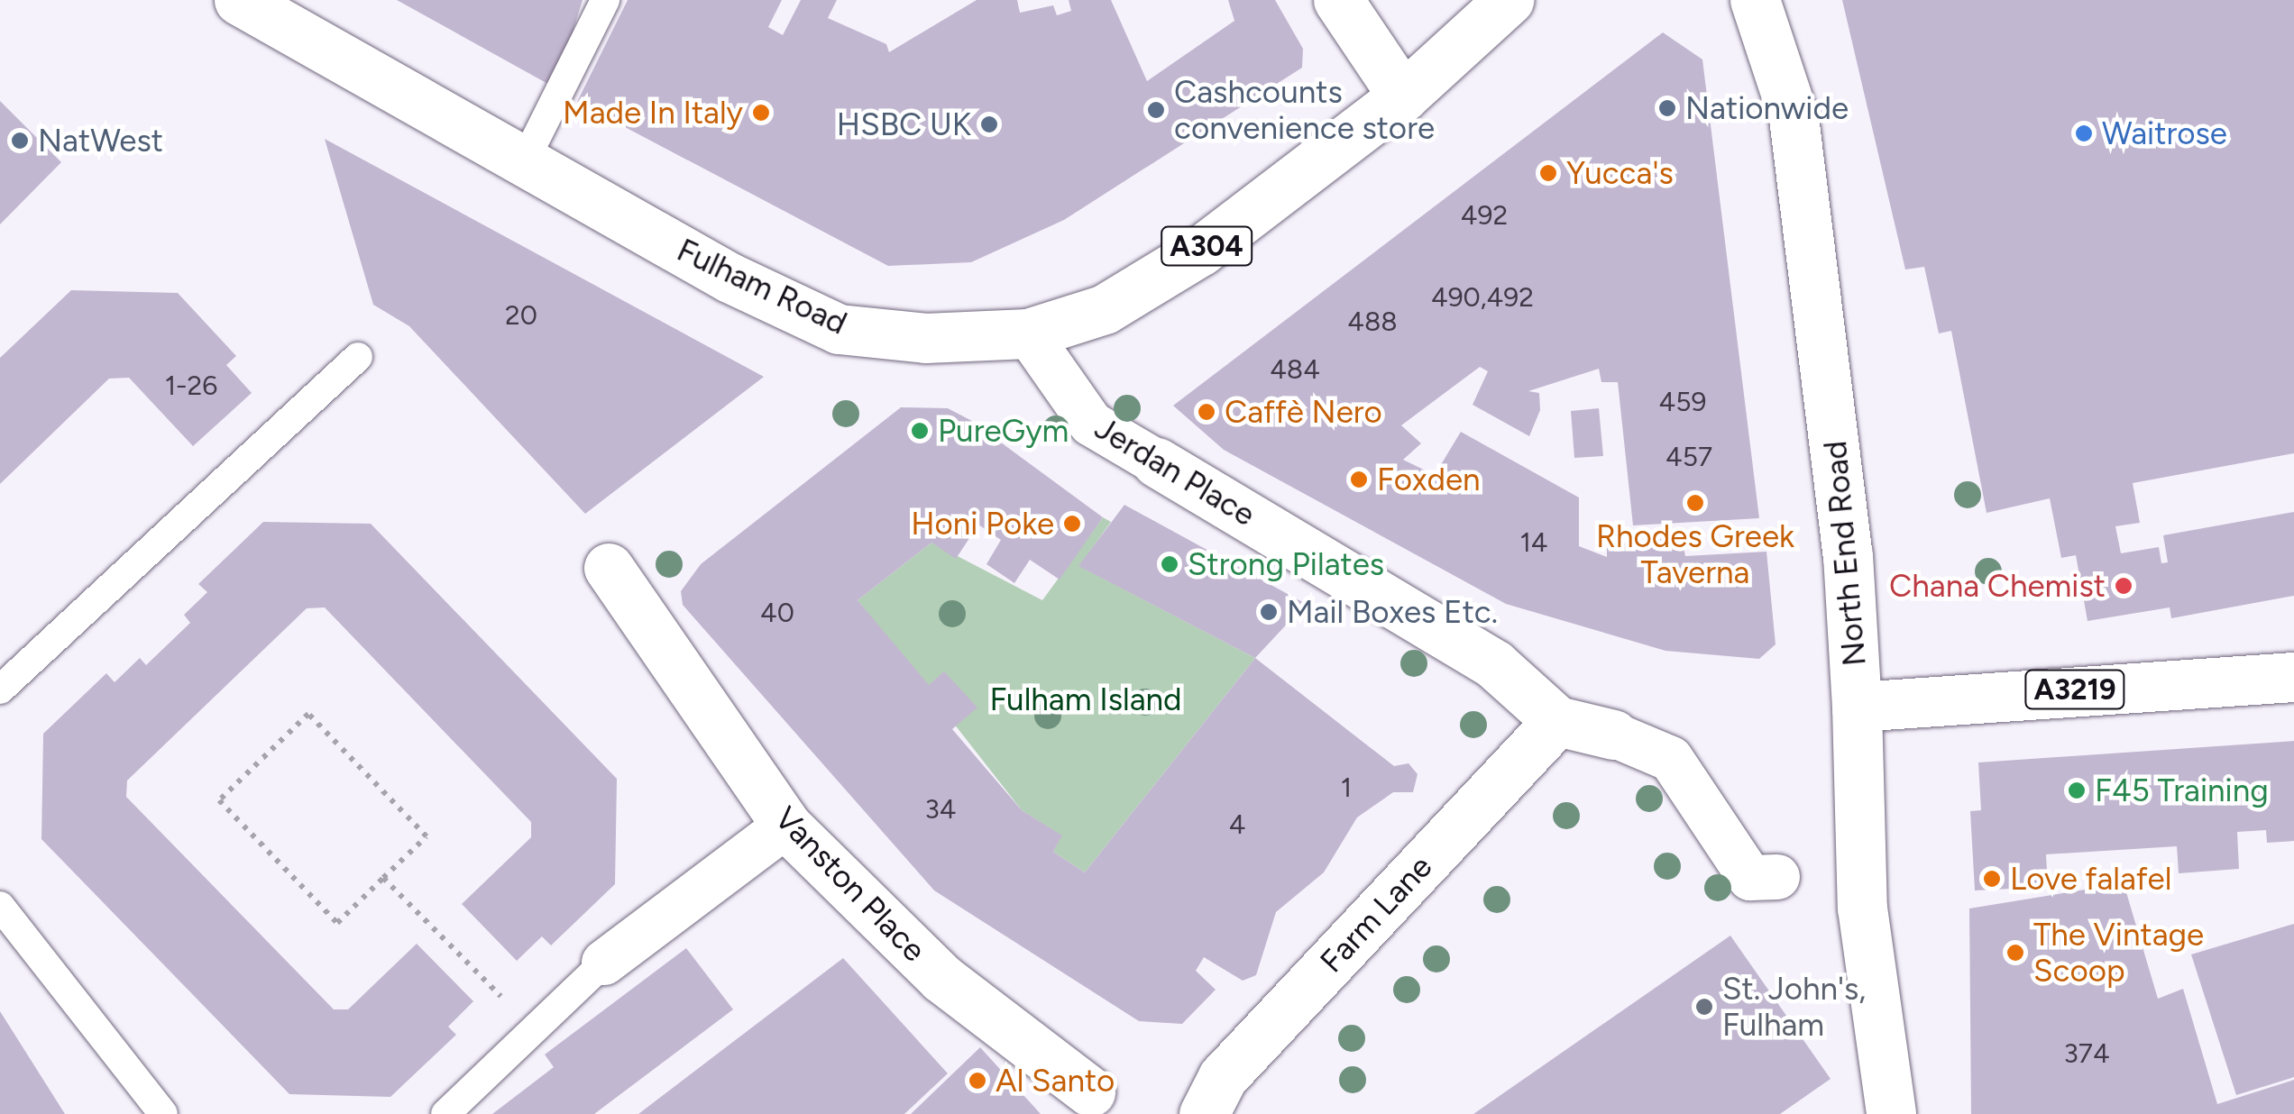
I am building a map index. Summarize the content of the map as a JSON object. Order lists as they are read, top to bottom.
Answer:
{
  "streets": {
    "main road": [
      "A304",
      "Fulham Road",
      "Jerdan Place",
      "North End Road",
      "A3219",
      "Vanston Place",
      "Farm Lane"
    ]
  },
  "crossings": [
    ["Fulham Road", "Jerdan Place"],
    ["Jerdan Place", "Farm Lane"],
    ["North End Road", "A3219"]
  ],
  "parks": ["Fulham Island"],
  "places": [
    "Nationwide",
    "Cashcounts convenience store",
    "Made In Italy",
    "HSBC UK",
    "Waitrose",
    "NatWest",
    "Yucca's",
    "Caffè Nero",
    "PureGym",
    "Foxden",
    "Rhodes Greek Taverna",
    "Honi Poke",
    "Strong Pilates",
    "Chana Chemist",
    "Mail Boxes Etc.",
    "F45 Training",
    "Love falafel",
    "The Vintage Scoop",
    "St. John's, Fulham",
    "Al Santo"
  ],
  "house_numbers": [
    "492",
    "490,492",
    "20",
    "488",
    "484",
    "1-26",
    "459",
    "457",
    "14",
    "40",
    "1",
    "34",
    "4",
    "374"
  ]
}
